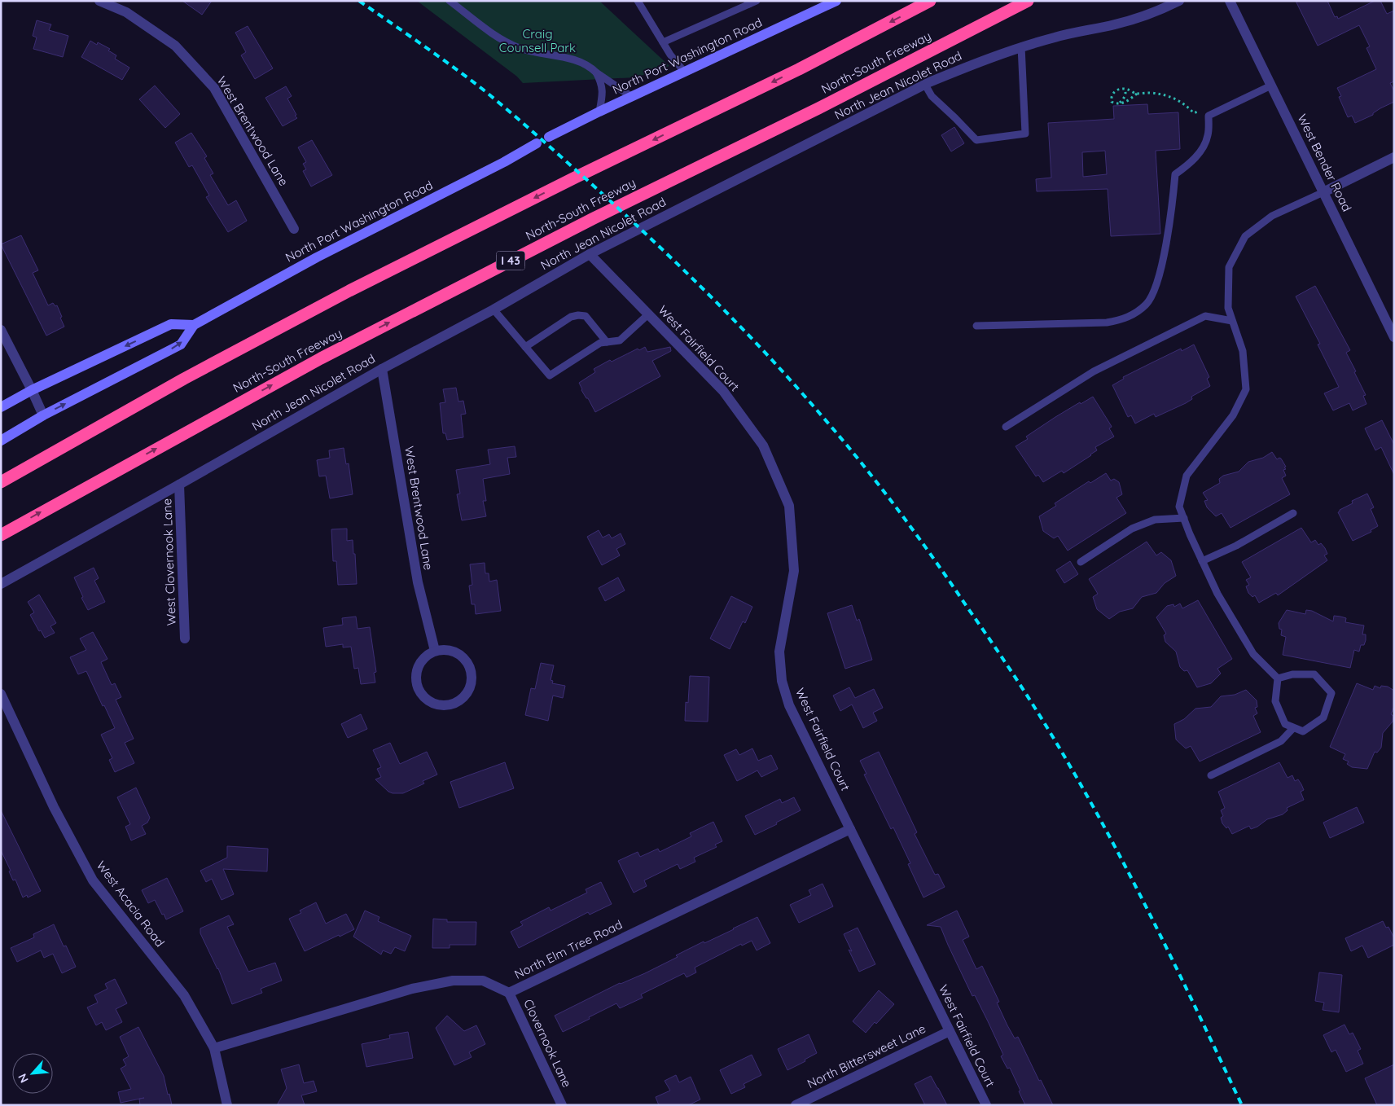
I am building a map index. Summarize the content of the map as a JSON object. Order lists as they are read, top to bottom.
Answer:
{
  "streets": {
    "highway": ["North-South Freeway", "I 43"],
    "main road": ["North Port Washington Road"],
    "street": [
      "North Jean Nicolet Road",
      "West Brentwood Lane",
      "West Bender Road",
      "West Fairfield Court",
      "West Clovernook Lane",
      "West Acacia Road",
      "North Elm Tree Road",
      "Clovernook Lane",
      "North Bittersweet Lane"
    ]
  },
  "crossings": [
    ["North Jean Nicolet Road", "West Brentwood Lane"],
    ["North Jean Nicolet Road", "West Fairfield Court"],
    ["North Jean Nicolet Road", "West Clovernook Lane"],
    ["West Fairfield Court", "North Elm Tree Road"],
    ["West Fairfield Court", "North Bittersweet Lane"],
    ["West Acacia Road", "North Elm Tree Road"],
    ["North Elm Tree Road", "Clovernook Lane"]
  ],
  "parks": ["Craig Counsell Park"],
  "north": "bottom left"
}
